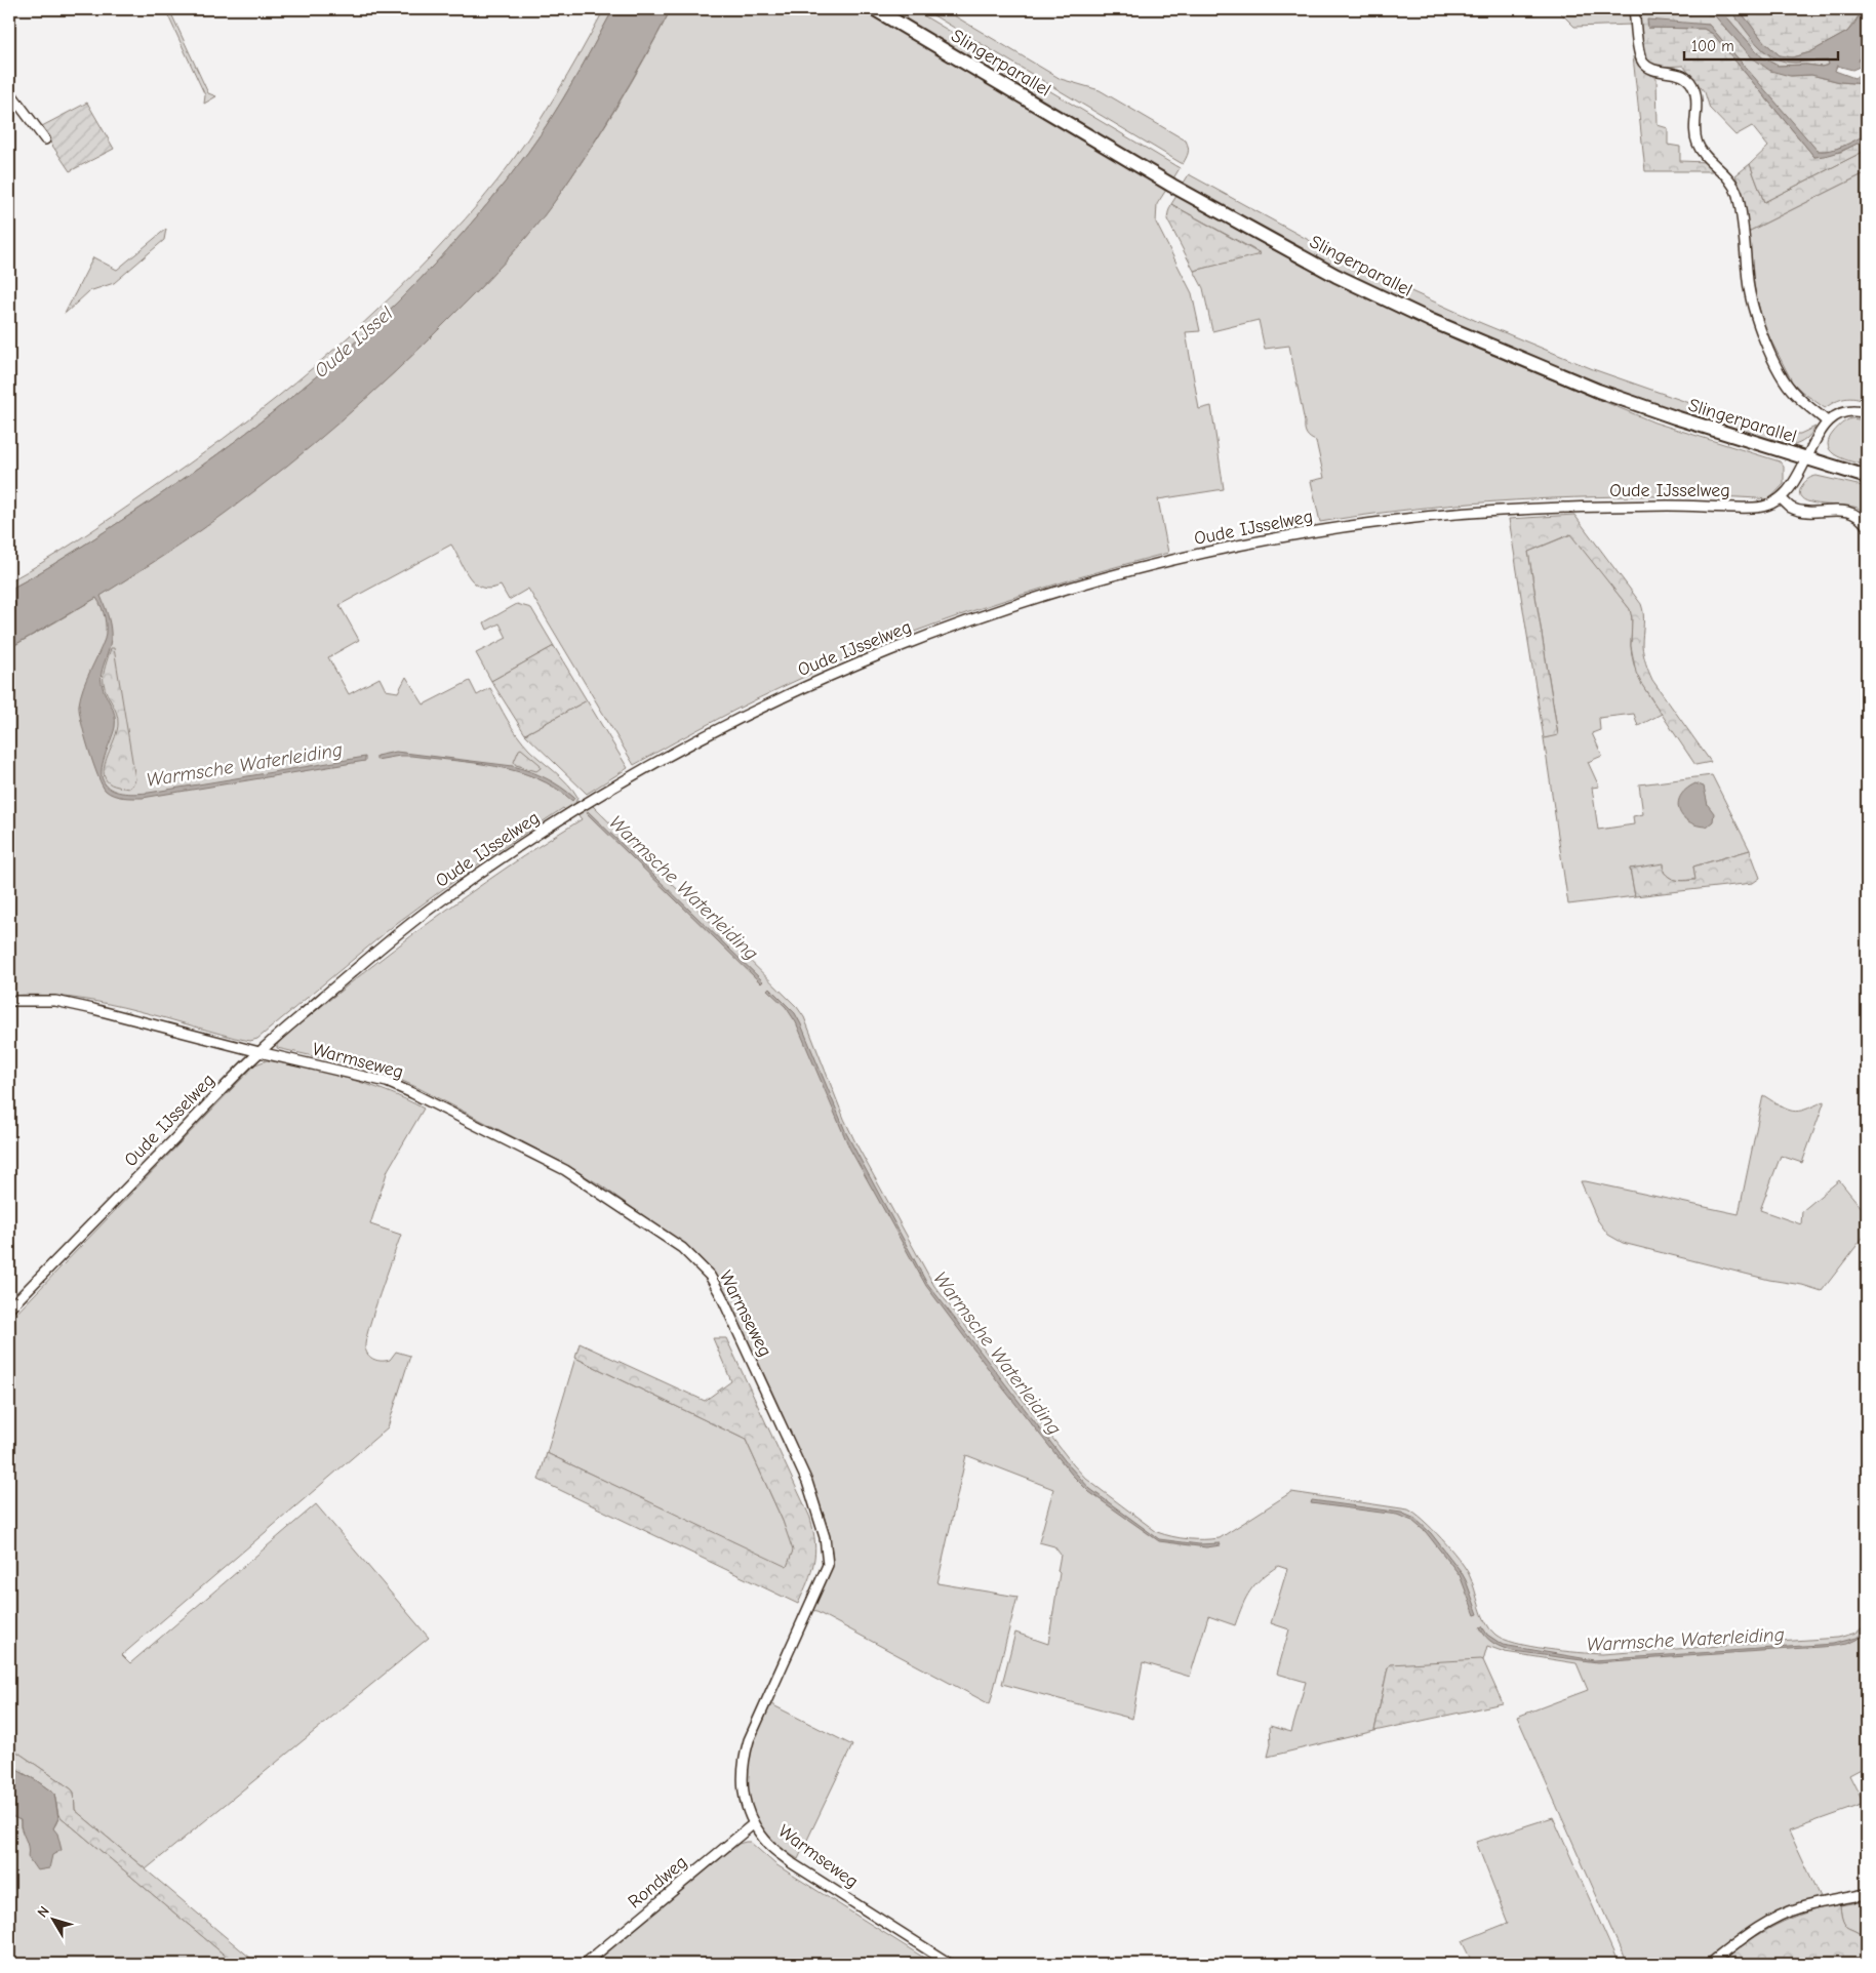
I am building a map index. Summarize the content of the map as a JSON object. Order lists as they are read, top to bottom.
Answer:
{
  "streets": {
    "main road": ["Slingerparallel"],
    "street": ["Oude IJsselweg", "Warmseweg", "Rondweg"]
  },
  "crossings": [
    ["Oude IJsselweg", "Warmseweg"],
    ["Warmseweg", "Rondweg"]
  ],
  "water": ["Oude IJssel", "Warmsche Waterleiding"],
  "scale_bar": "100 m",
  "north": "top left"
}
